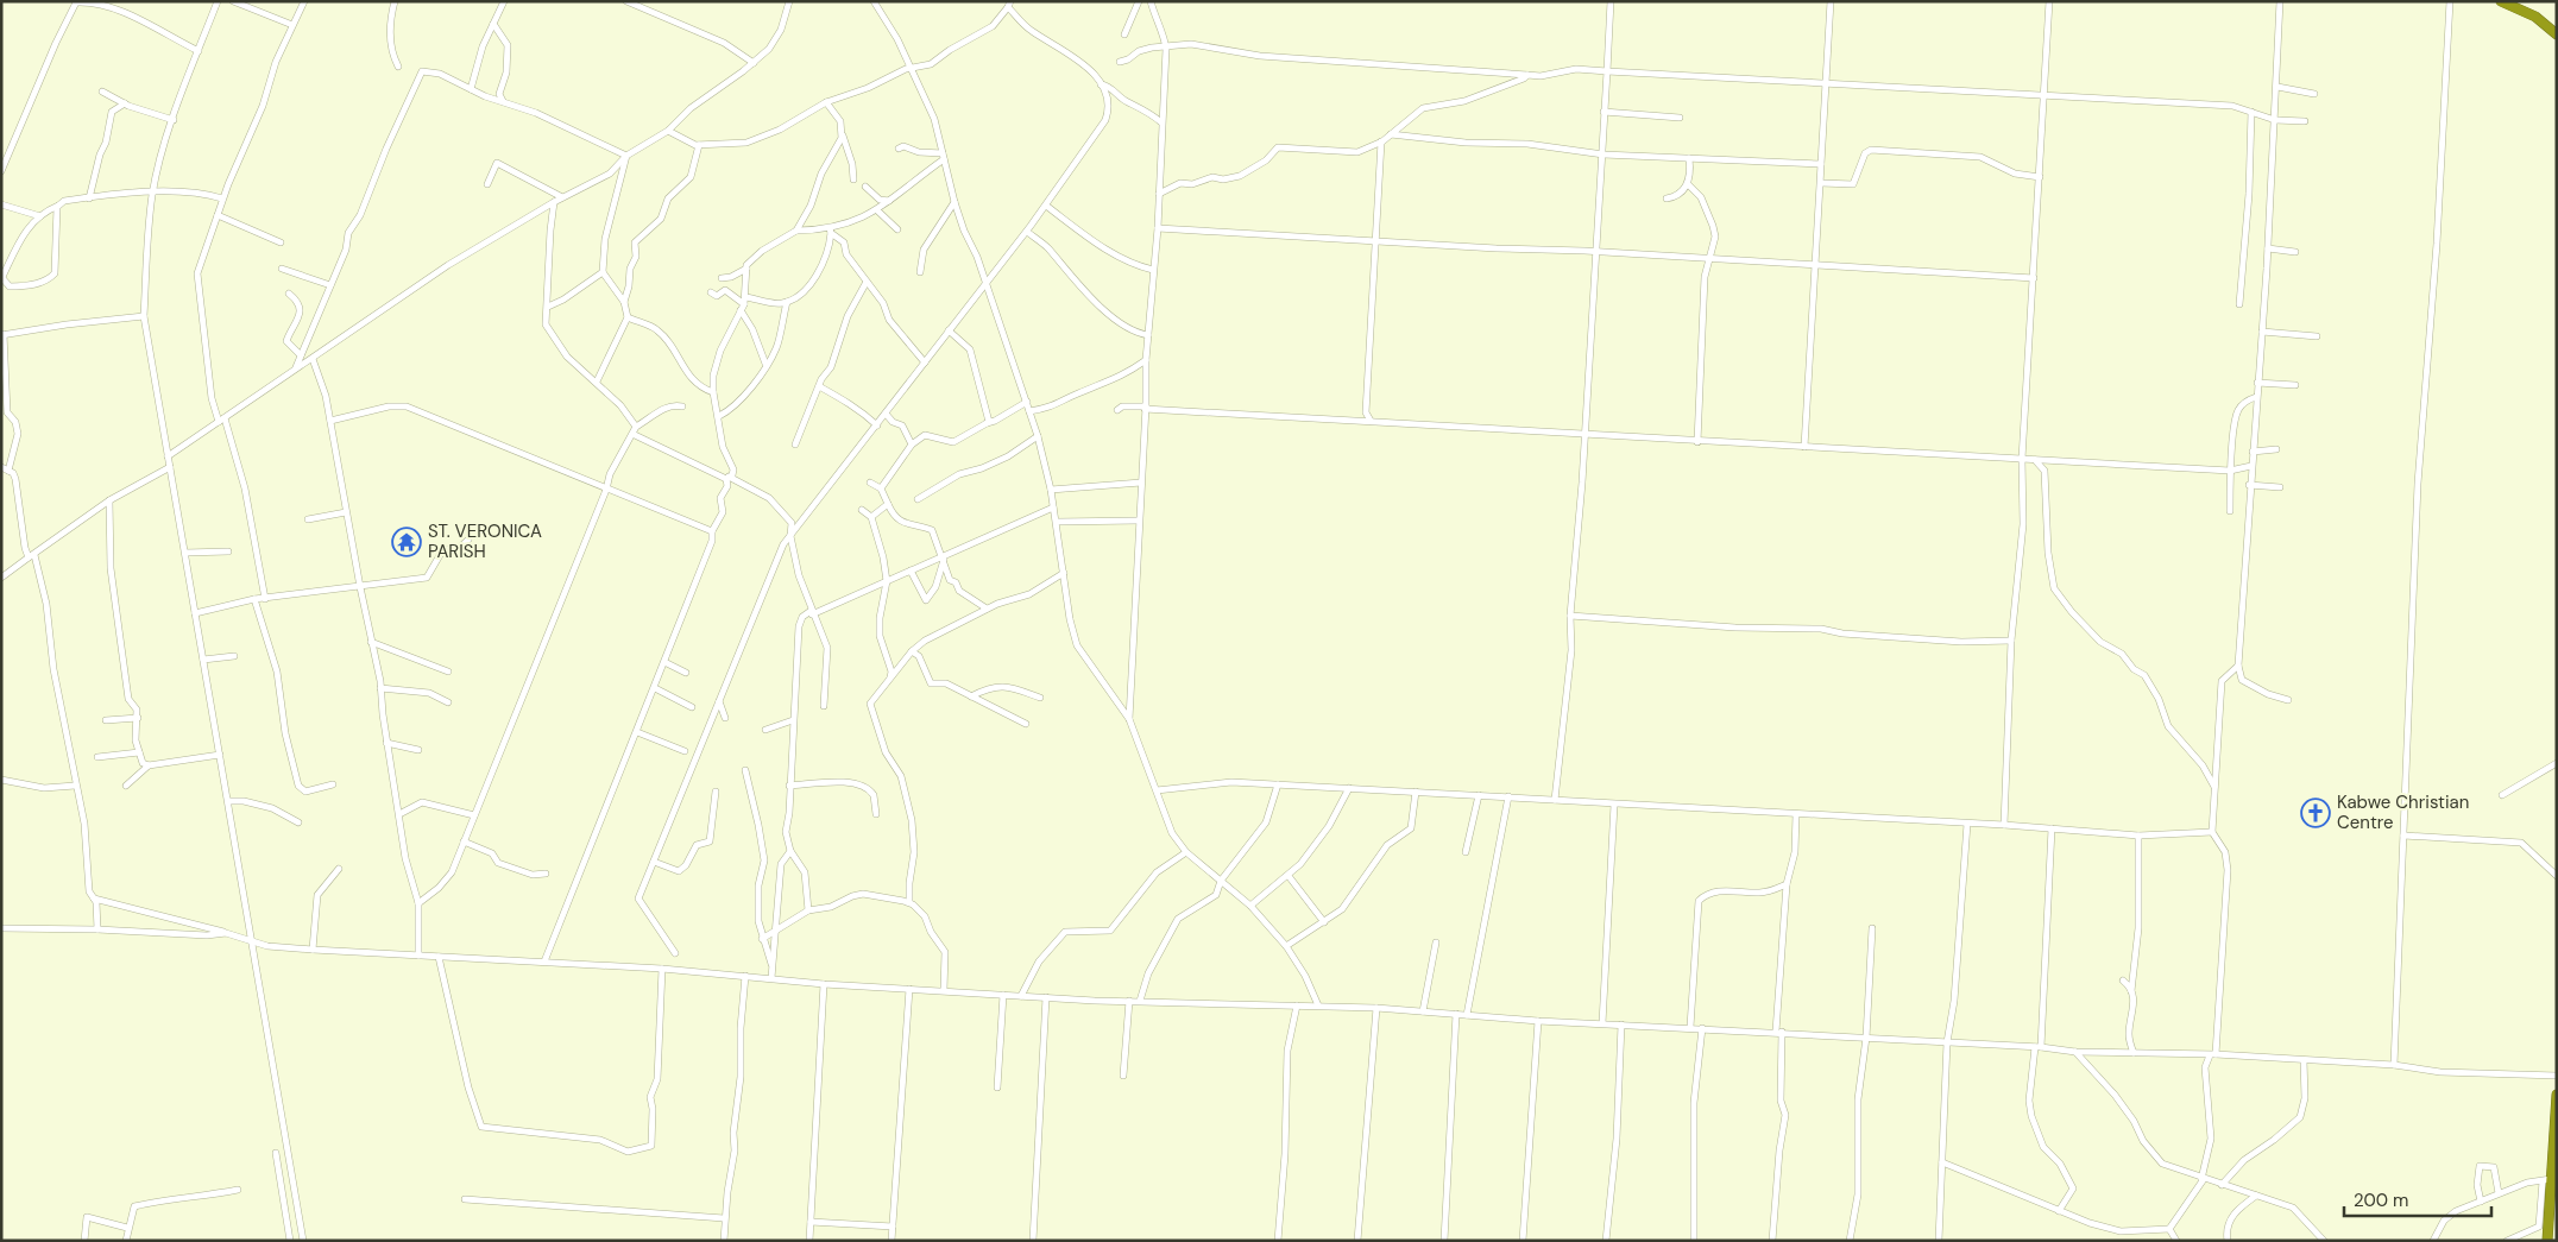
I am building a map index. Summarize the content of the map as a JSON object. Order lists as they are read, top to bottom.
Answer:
{
  "places": {
    "temple": ["ST. VERONICA PARISH"],
    "church": ["Kabwe Christian Centre"]
  },
  "scale_bar": "200 m"
}
